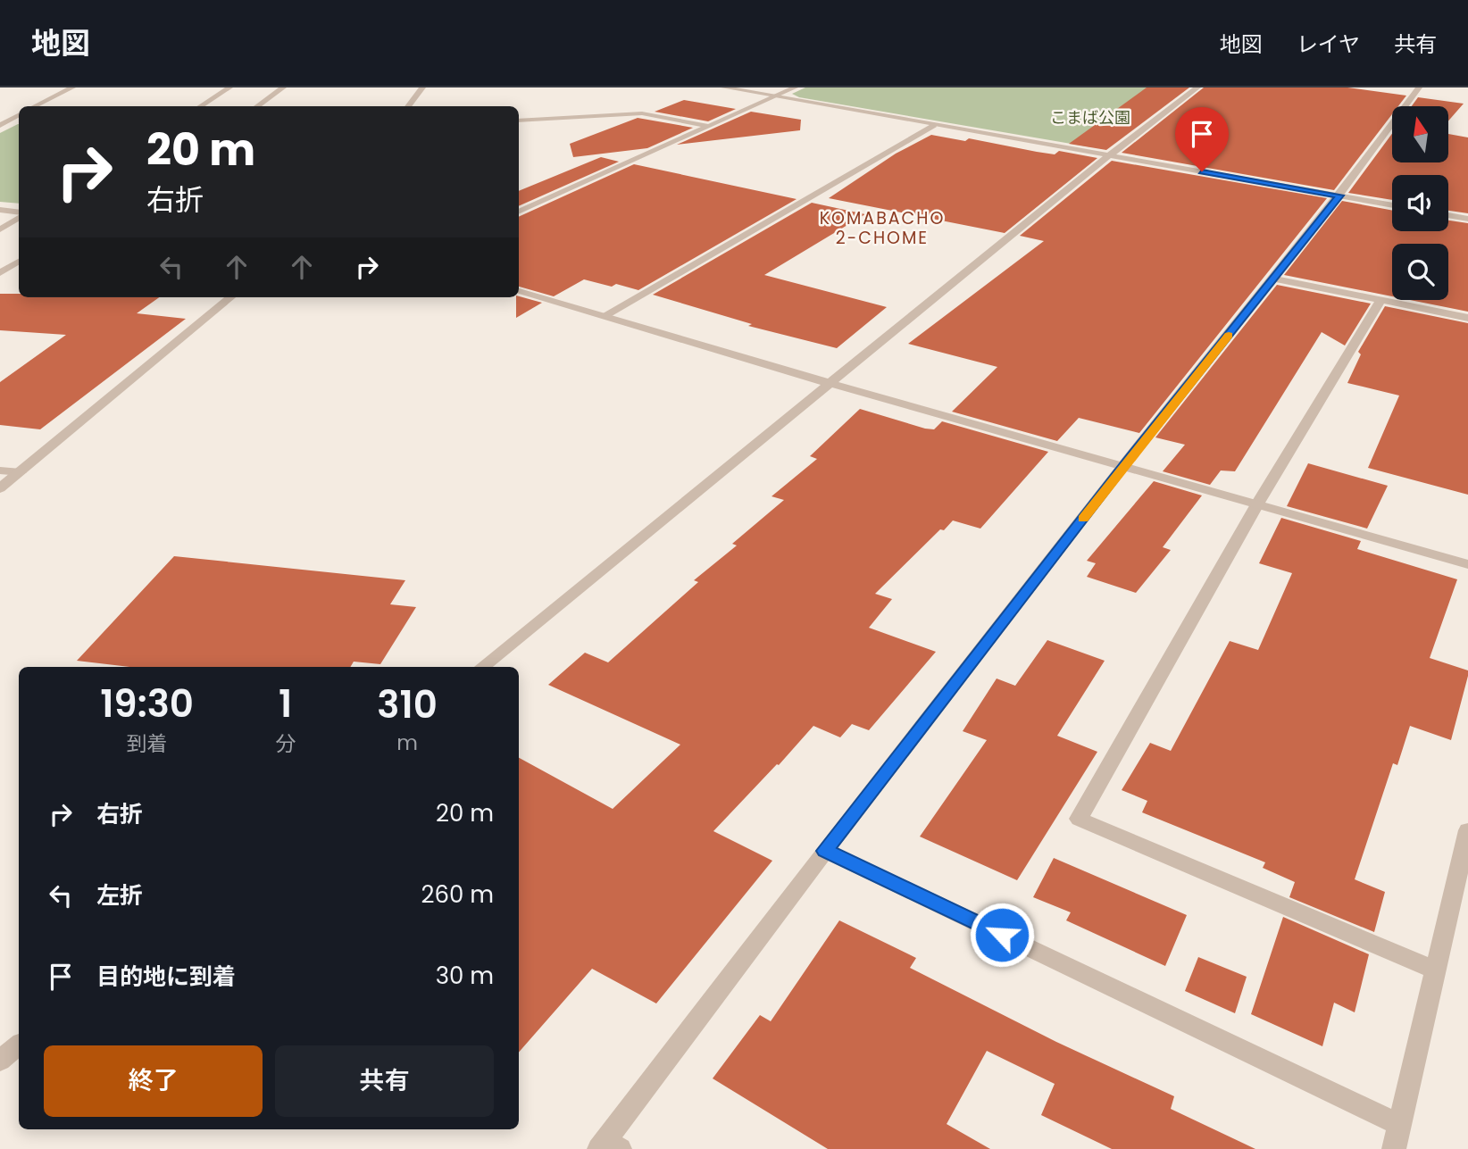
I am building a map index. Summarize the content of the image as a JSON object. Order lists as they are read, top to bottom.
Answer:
{
  "districts": ["KOMABACHO 2-CHOME"],
  "parks": ["こまば公園"],
  "north": "top",
  "page": {
    "header": "地図",
    "nav": ["地図", "レイヤ", "共有"],
    "turn": ["20 m", "右折"],
    "eta": [
      "19:30",
      "到着",
      "1",
      "分",
      "310",
      "m"
    ],
    "list": [
      {
        "name": "右折",
        "value": "20 m"
      },
      {
        "name": "左折",
        "value": "260 m"
      },
      {
        "name": "目的地に到着",
        "value": "30 m"
      }
    ],
    "buttons": ["終了", "共有"]
  }
}
